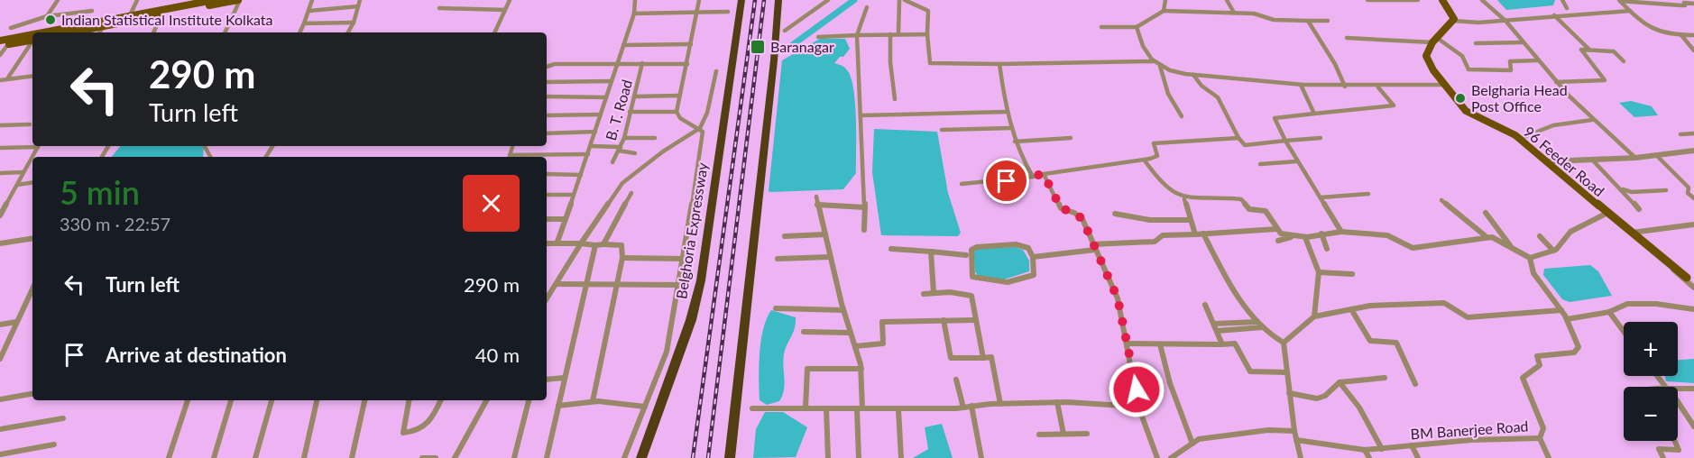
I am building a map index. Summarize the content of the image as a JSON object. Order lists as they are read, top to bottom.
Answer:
{
  "streets": {
    "highway": ["Belghoria Expressway"],
    "main road": ["96 Feeder Road"],
    "street": ["B. T. Road", "BM Banerjee Road"]
  },
  "places": {
    "other": ["Indian Statistical Institute Kolkata", "Belgharia Head Post Office"],
    "transit": ["Baranagar"]
  },
  "page": {
    "turn": ["290 m", "Turn left"],
    "heading": ["5 min", "330 m · 22:57"],
    "list": [
      {
        "name": "Turn left",
        "value": "290 m"
      },
      {
        "name": "Arrive at destination",
        "value": "40 m"
      }
    ],
    "map_buttons": ["+", "−"]
  }
}
